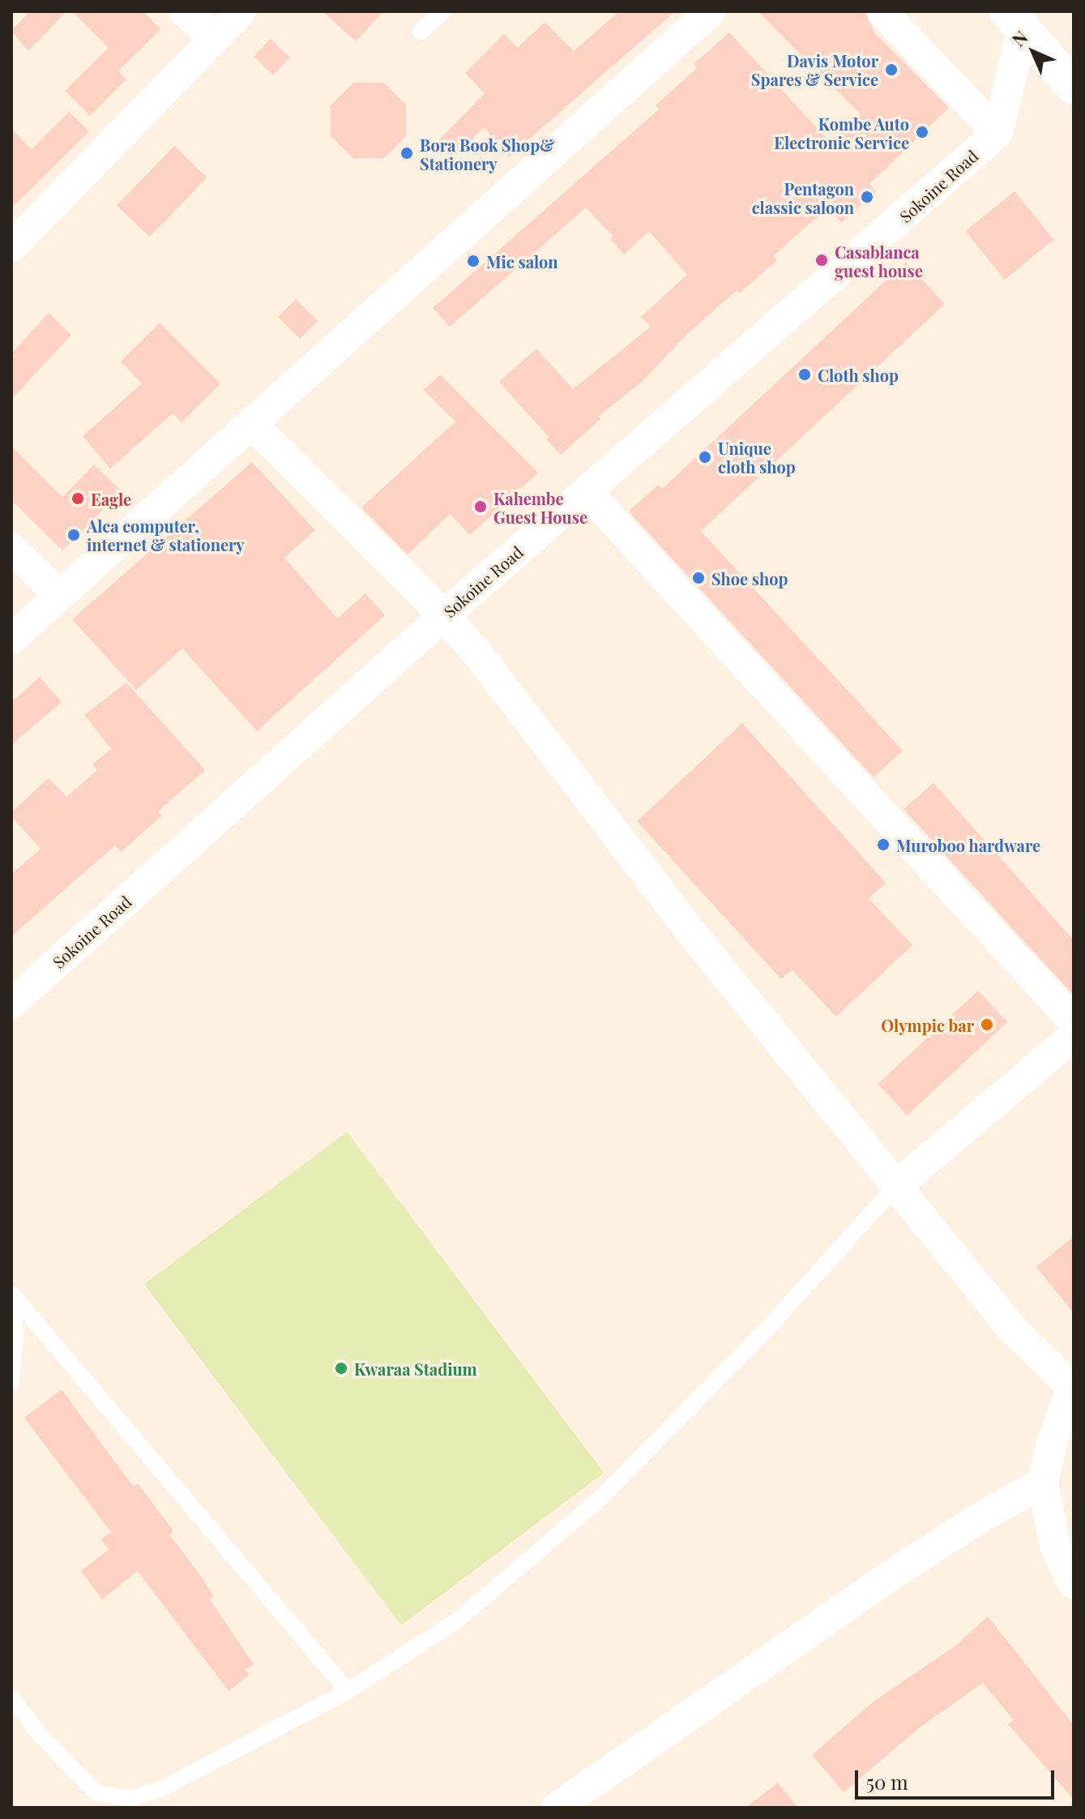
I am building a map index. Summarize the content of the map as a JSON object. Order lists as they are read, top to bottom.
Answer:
{
  "streets": {
    "street": ["Sokoine Road"]
  },
  "places": [
    "Davis Motor Spares & Service",
    "Kombe Auto Electronic Service",
    "Bora Book Shop& Stationery",
    "Pentagon classic saloon",
    "Casablanca guest house",
    "Mic salon",
    "Cloth shop",
    "Unique cloth shop",
    "Eagle",
    "Kahembe Guest House",
    "Alca computer, internet & stationery",
    "Shoe shop",
    "Muroboo hardware",
    "Olympic bar",
    "Kwaraa Stadium"
  ],
  "scale_bar": "50 m",
  "north": "top left"
}
